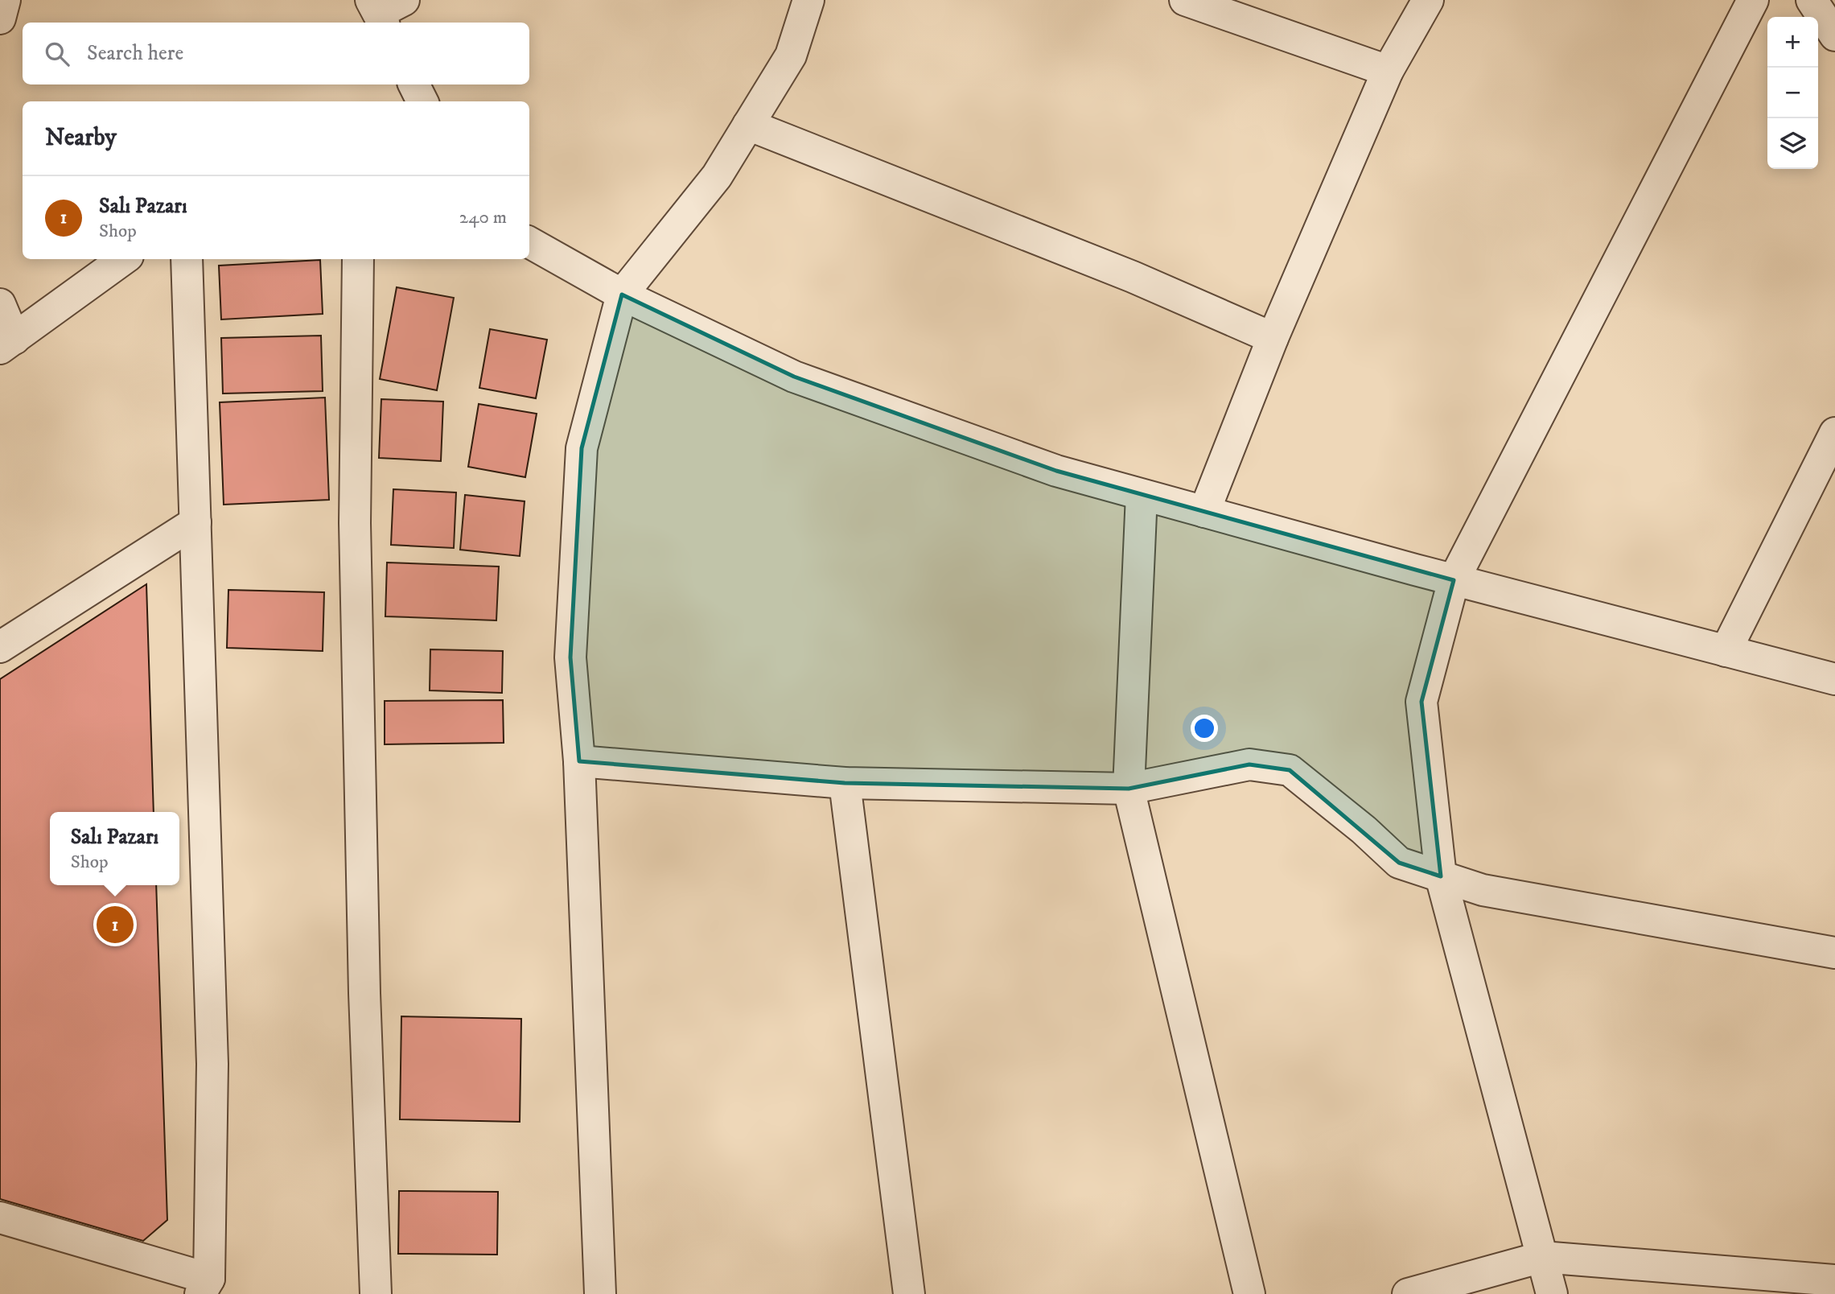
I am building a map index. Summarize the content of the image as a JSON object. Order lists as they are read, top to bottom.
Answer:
{
  "page": {
    "map_buttons": ["+", "−"],
    "search": "Search here",
    "heading": "Nearby",
    "list": [
      {
        "mark": "1",
        "name": "Salı Pazarı",
        "note": "Shop",
        "value": "240 m"
      }
    ],
    "popup": ["Salı Pazarı", "Shop"],
    "pins": "1"
  }
}
